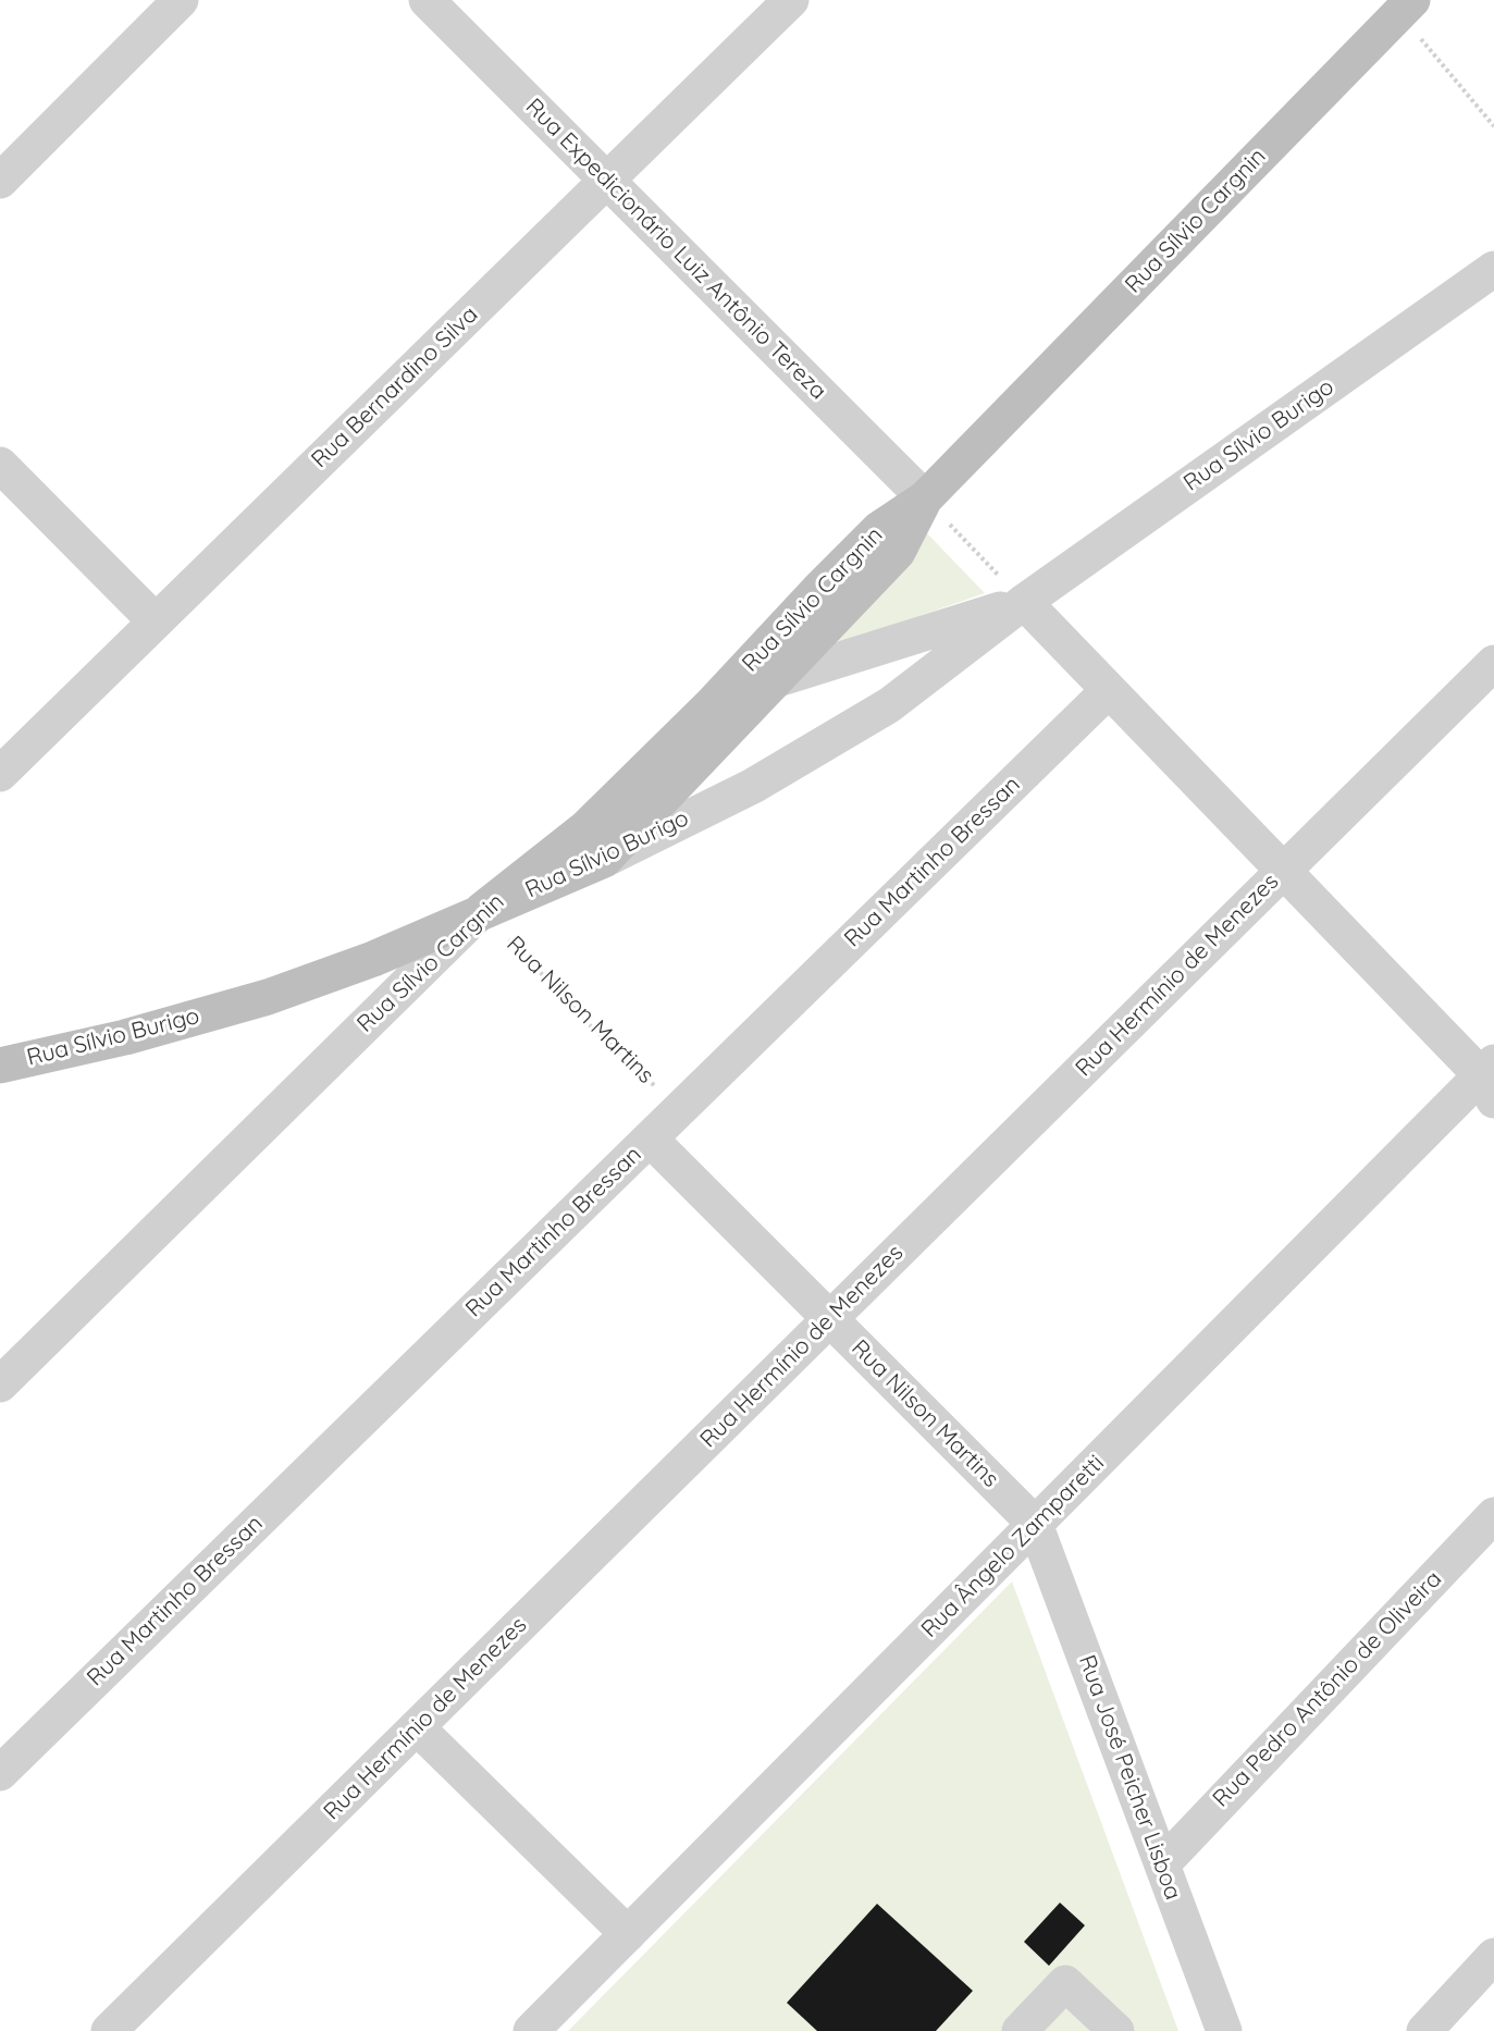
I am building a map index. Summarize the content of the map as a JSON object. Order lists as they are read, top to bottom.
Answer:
{
  "streets": {
    "main road": ["Rua Sílvio Cargnin", "Rua Sílvio Burigo"],
    "street": [
      "Rua Expedicionário Luiz Antônio Tereza",
      "Rua Bernardino Silva",
      "Rua Martinho Bressan",
      "Rua Hermínio de Menezes",
      "Rua Nilson Martins",
      "Rua Ângelo Zamparetti",
      "Rua Pedro Antônio de Oliveira",
      "Rua José Peicher Lisboa"
    ]
  },
  "crossings": [
    ["Rua Sílvio Cargnin", "Rua Expedicionário Luiz Antônio Tereza"],
    ["Rua Sílvio Cargnin", "Rua Sílvio Burigo"],
    ["Rua Sílvio Cargnin", "Rua Nilson Martins"],
    ["Rua Expedicionário Luiz Antônio Tereza", "Rua Bernardino Silva"],
    ["Rua Sílvio Burigo", "Rua Nilson Martins"],
    ["Rua Martinho Bressan", "Rua Nilson Martins"],
    ["Rua Hermínio de Menezes", "Rua Nilson Martins"],
    ["Rua Nilson Martins", "Rua Ângelo Zamparetti"],
    ["Rua Nilson Martins", "Rua José Peicher Lisboa"],
    ["Rua Ângelo Zamparetti", "Rua José Peicher Lisboa"],
    ["Rua Pedro Antônio de Oliveira", "Rua José Peicher Lisboa"]
  ]
}
